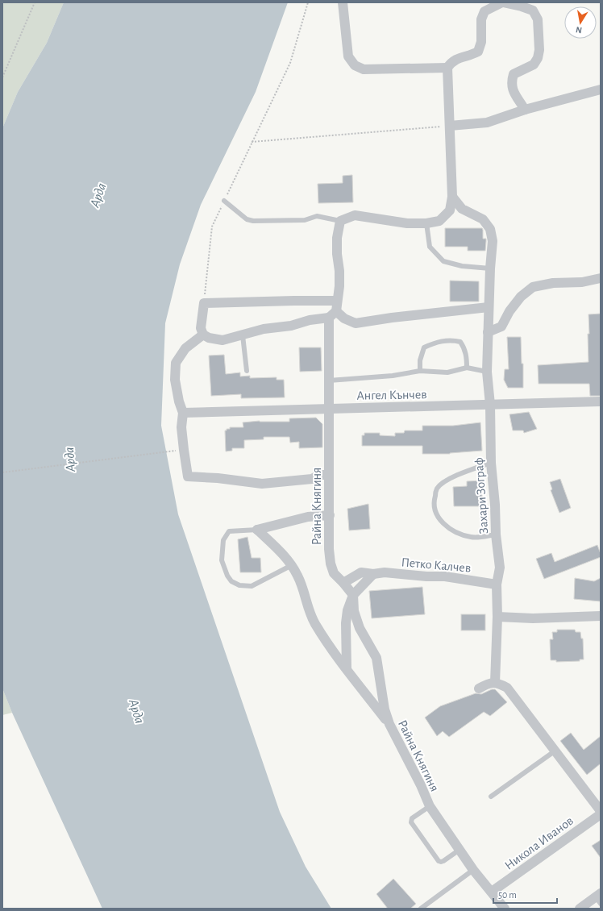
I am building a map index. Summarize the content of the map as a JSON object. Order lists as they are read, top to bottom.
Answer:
{
  "streets": {
    "street": [
      "Ангел Кънчев",
      "Захари Зограф",
      "Райна Княгиня",
      "Петко Калчев",
      "Никола Иванов"
    ]
  },
  "crossings": [
    ["Ангел Кънчев", "Захари Зограф"],
    ["Ангел Кънчев", "Райна Княгиня"],
    ["Захари Зограф", "Петко Калчев"],
    ["Райна Княгиня", "Петко Калчев"],
    ["Райна Княгиня", "Никола Иванов"]
  ],
  "water": ["Арда"],
  "scale_bar": "50 m",
  "north": "bottom"
}
